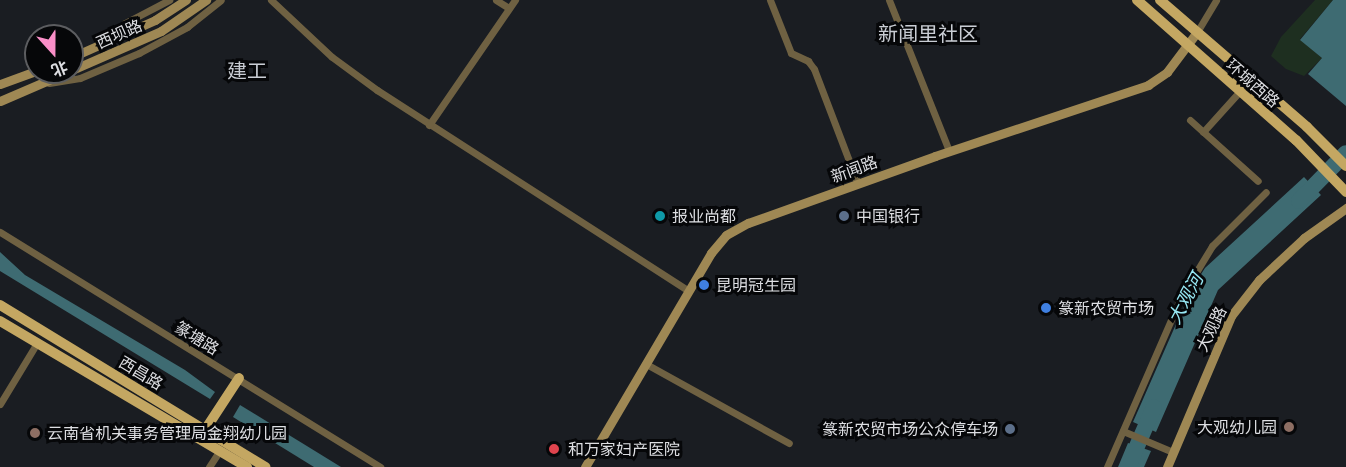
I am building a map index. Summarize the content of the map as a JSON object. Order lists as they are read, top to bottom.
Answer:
{
  "streets": {
    "main road": ["环城西路", "西昌路"],
    "street": [
      "西坝路",
      "新闻路",
      "大观路",
      "篆塘路"
    ]
  },
  "crossings": [
    ["环城西路", "新闻路"]
  ],
  "districts": ["新闻里社区", "建工"],
  "water": ["大观河"],
  "places": [
    "报业尚都",
    "中国银行",
    "昆明冠生园",
    "篆新农贸市场",
    "大观幼儿园",
    "篆新农贸市场公众停车场",
    "云南省机关事务管理局金翔幼儿园",
    "和万家妇产医院"
  ],
  "north": "bottom"
}
